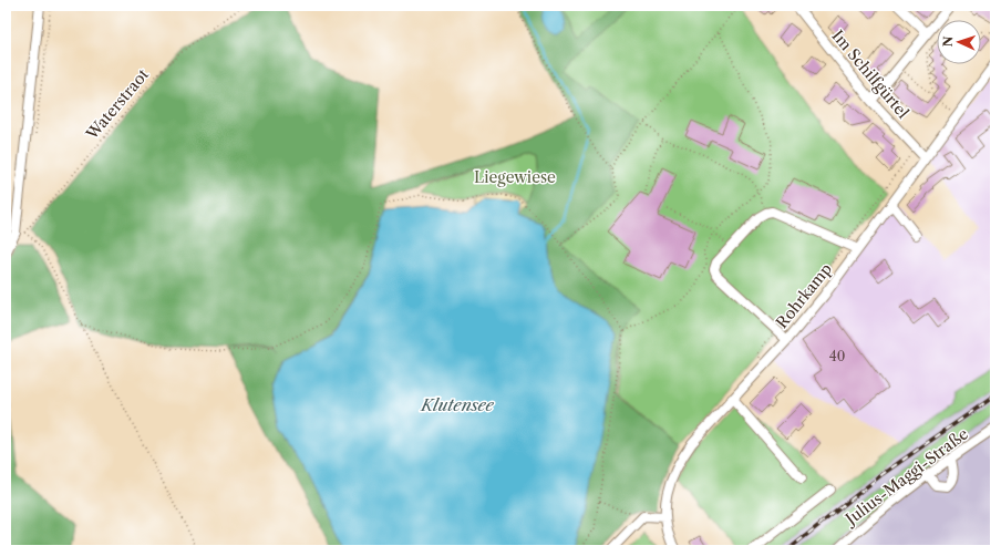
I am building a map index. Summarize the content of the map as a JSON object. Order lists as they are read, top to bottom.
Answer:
{
  "streets": {
    "street": ["Im Schilfgürtel", "Rohrkamp", "Julius-Maggi-Straße"],
    "path": ["Waterstraot"]
  },
  "crossings": [
    ["Im Schilfgürtel", "Rohrkamp"]
  ],
  "water": ["Klutensee"],
  "parks": ["Liegewiese"],
  "house_numbers": ["40"],
  "north": "left"
}
